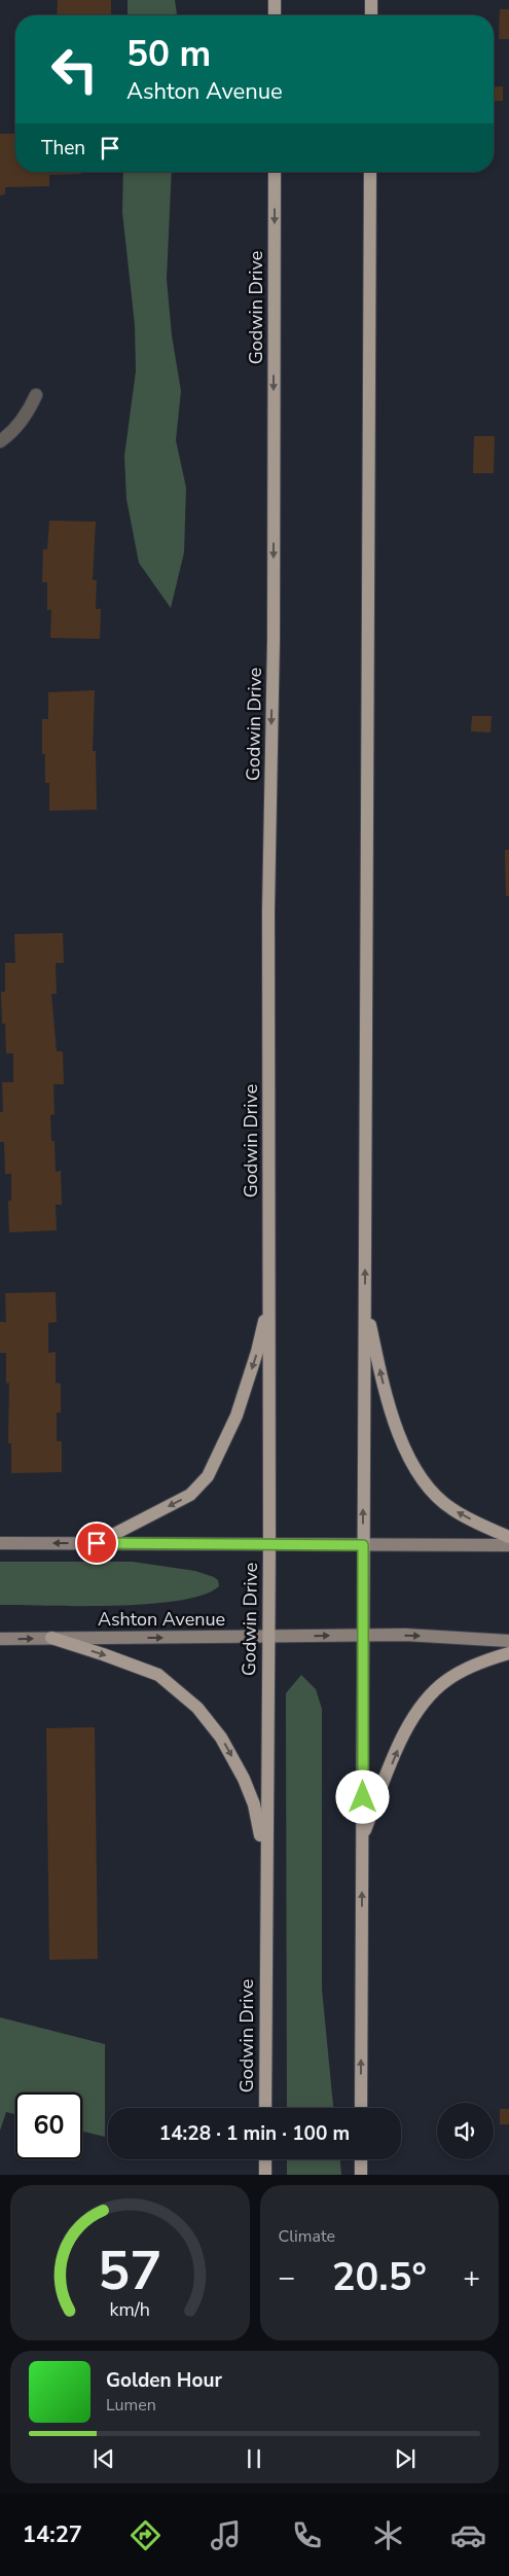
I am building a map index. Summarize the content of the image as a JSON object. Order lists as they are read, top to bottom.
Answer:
{
  "streets": {
    "main road": ["Godwin Drive", "Ashton Avenue"]
  },
  "crossings": [
    ["Godwin Drive", "Ashton Avenue"]
  ],
  "page": {
    "turn": ["50 m", "Ashton Avenue"],
    "then": "Then",
    "limit": "60",
    "trip": "14:28 · 1 min · 100 m",
    "tile": "Climate",
    "heat": ["−", "20.5°", "+"],
    "song": ["Golden Hour", "Lumen"],
    "tabs": "14:27",
    "gauge": ["57", "km/h"]
  }
}
